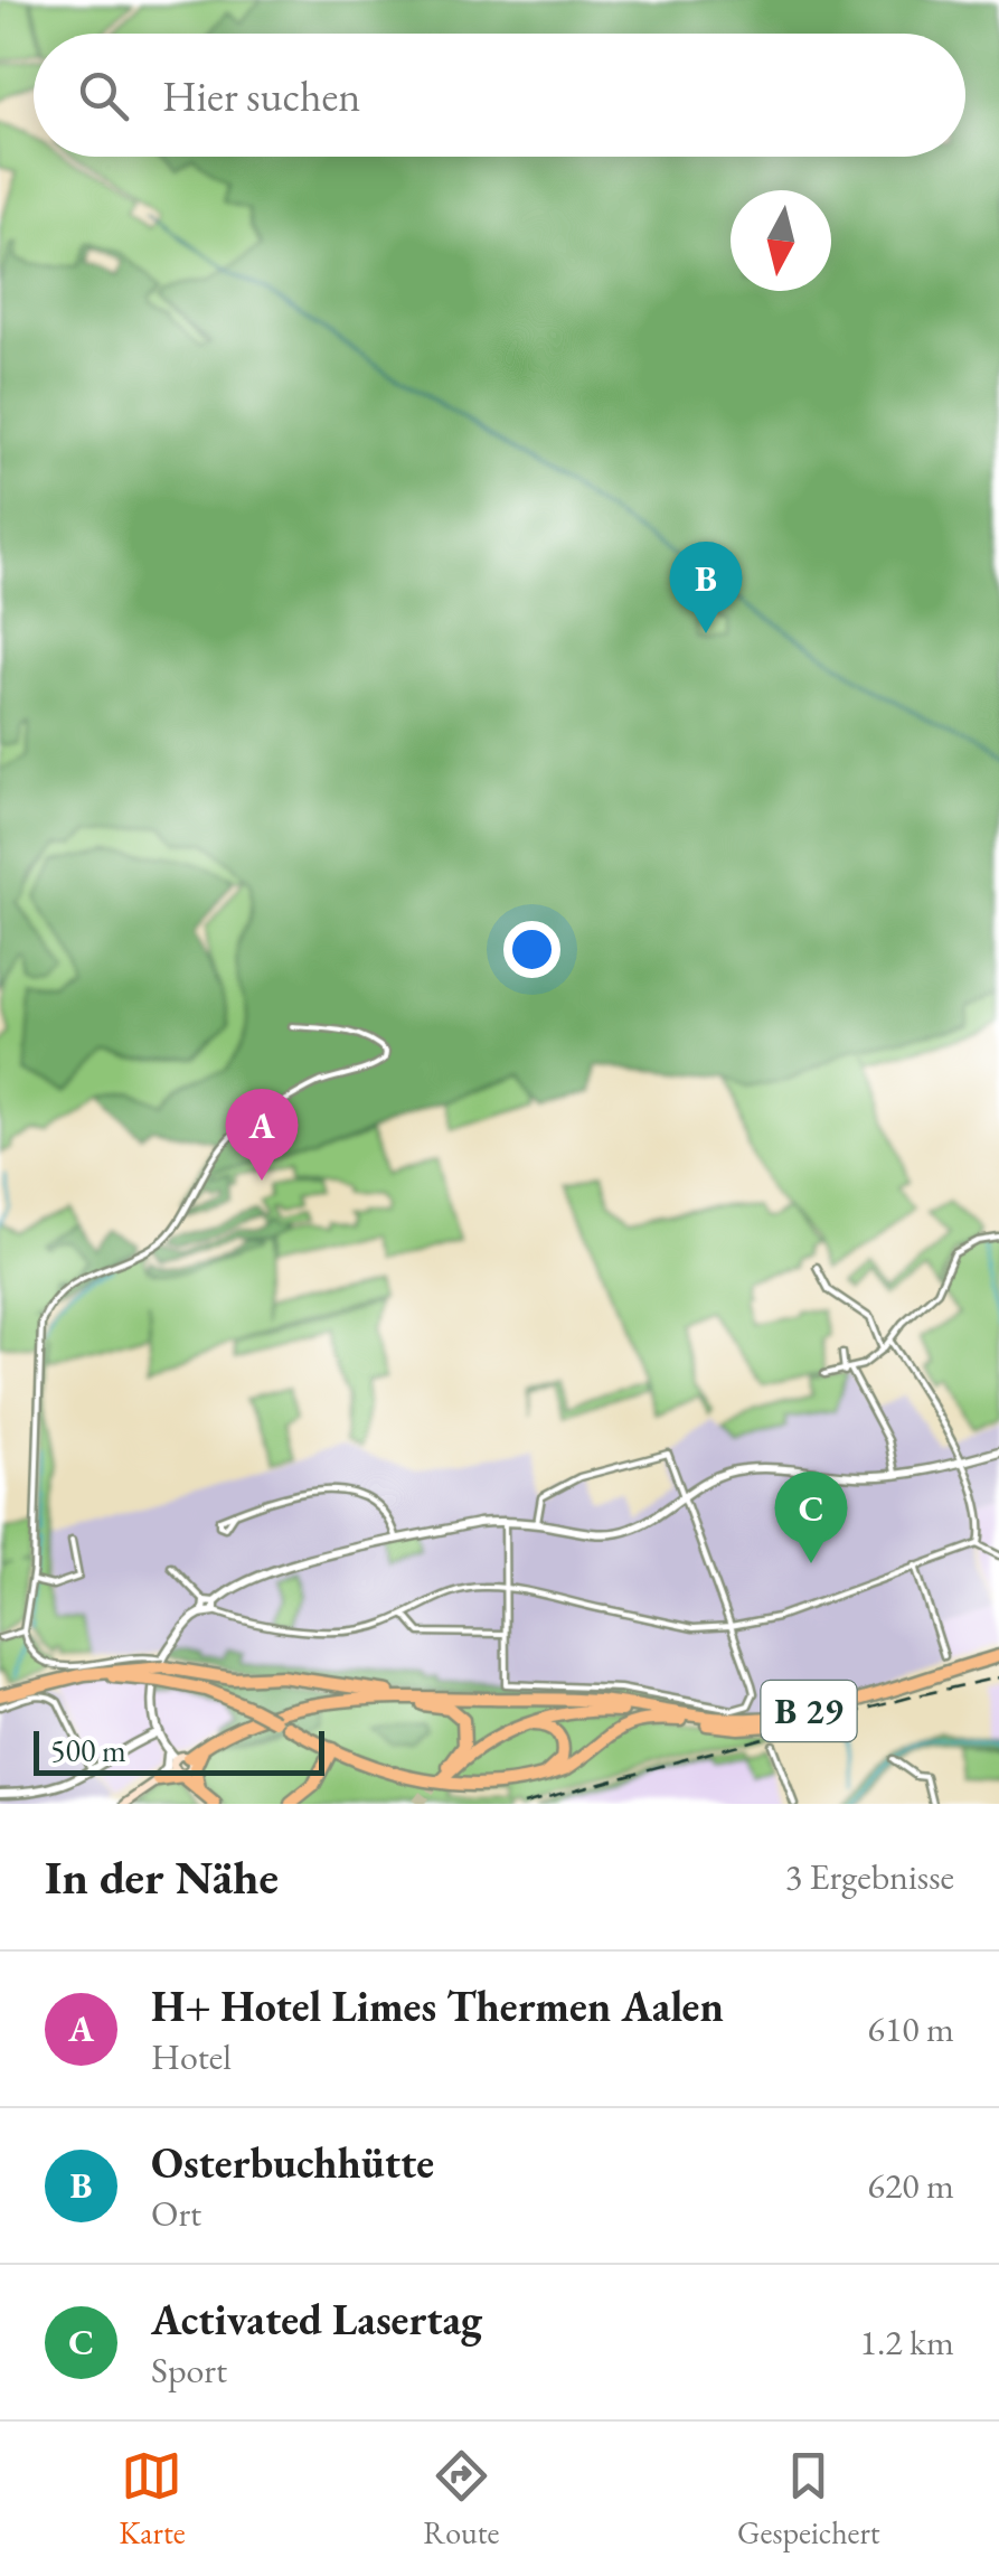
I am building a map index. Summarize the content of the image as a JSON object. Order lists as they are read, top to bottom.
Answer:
{
  "streets": {
    "highway": ["B 29"]
  },
  "scale_bar": "500 m",
  "north": "bottom",
  "page": {
    "search": "Hier suchen",
    "pins": ["B", "A", "C"],
    "scale": "500 m",
    "heading": ["In der Nähe", "3 Ergebnisse"],
    "list": [
      {
        "mark": "A",
        "name": "H+ Hotel Limes Thermen Aalen",
        "note": "Hotel",
        "value": "610 m"
      },
      {
        "mark": "B",
        "name": "Osterbuchhütte",
        "note": "Ort",
        "value": "620 m"
      },
      {
        "mark": "C",
        "name": "Activated Lasertag",
        "note": "Sport",
        "value": "1.2 km"
      }
    ],
    "nav": ["Karte", "Route", "Gespeichert"]
  }
}
